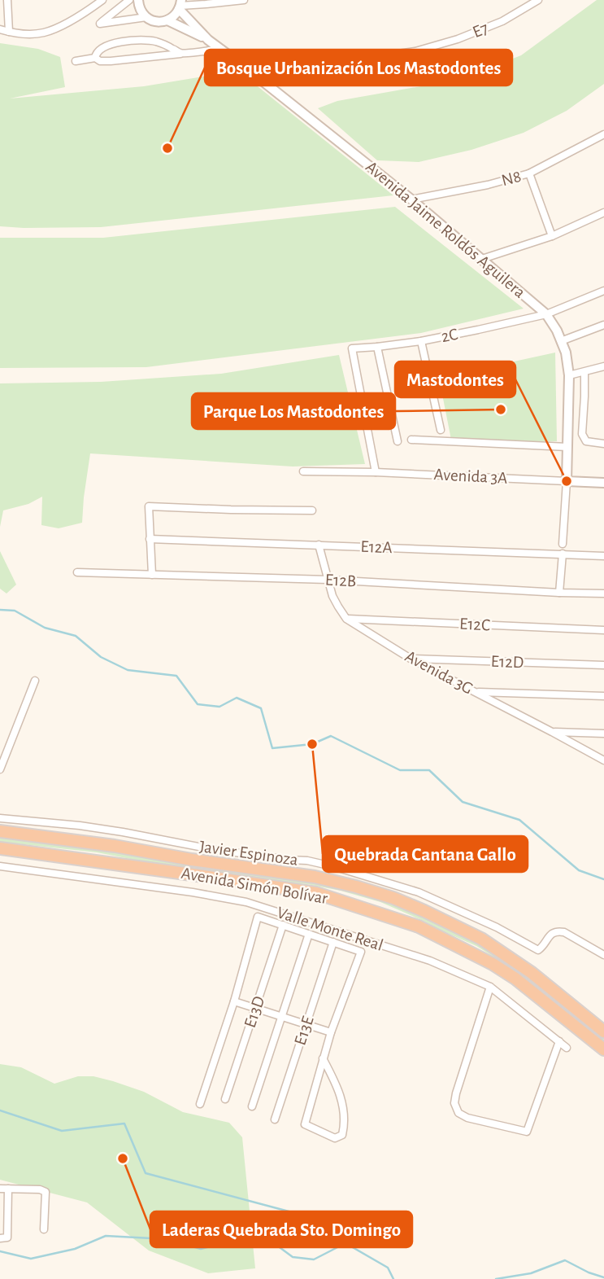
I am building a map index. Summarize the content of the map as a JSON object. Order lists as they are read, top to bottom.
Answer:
{
  "streets": {
    "highway": ["Avenida Simón Bolívar"],
    "street": [
      "E7",
      "N8",
      "Avenida Jaime Roldós Aguilera",
      "2C",
      "Avenida 3A",
      "E12A",
      "E12B",
      "E12C",
      "E12D",
      "Avenida 3G",
      "Javier Espinoza",
      "Valle Monte Real",
      "E13D",
      "E13E"
    ]
  },
  "crossings": [
    ["E7", "Avenida Jaime Roldós Aguilera"],
    ["N8", "Avenida Jaime Roldós Aguilera"],
    ["Avenida Jaime Roldós Aguilera", "2C"],
    ["Avenida Jaime Roldós Aguilera", "Avenida 3A"],
    ["2C", "Avenida 3A"],
    ["E12A", "Avenida 3G"],
    ["E12B", "Avenida 3G"],
    ["E12C", "Avenida 3G"],
    ["E12D", "Avenida 3G"]
  ],
  "places": [
    "Bosque Urbanización Los Mastodontes",
    "Parque Los Mastodontes",
    "Mastodontes",
    "Quebrada Cantana Gallo",
    "Laderas Quebrada Sto. Domingo"
  ]
}
